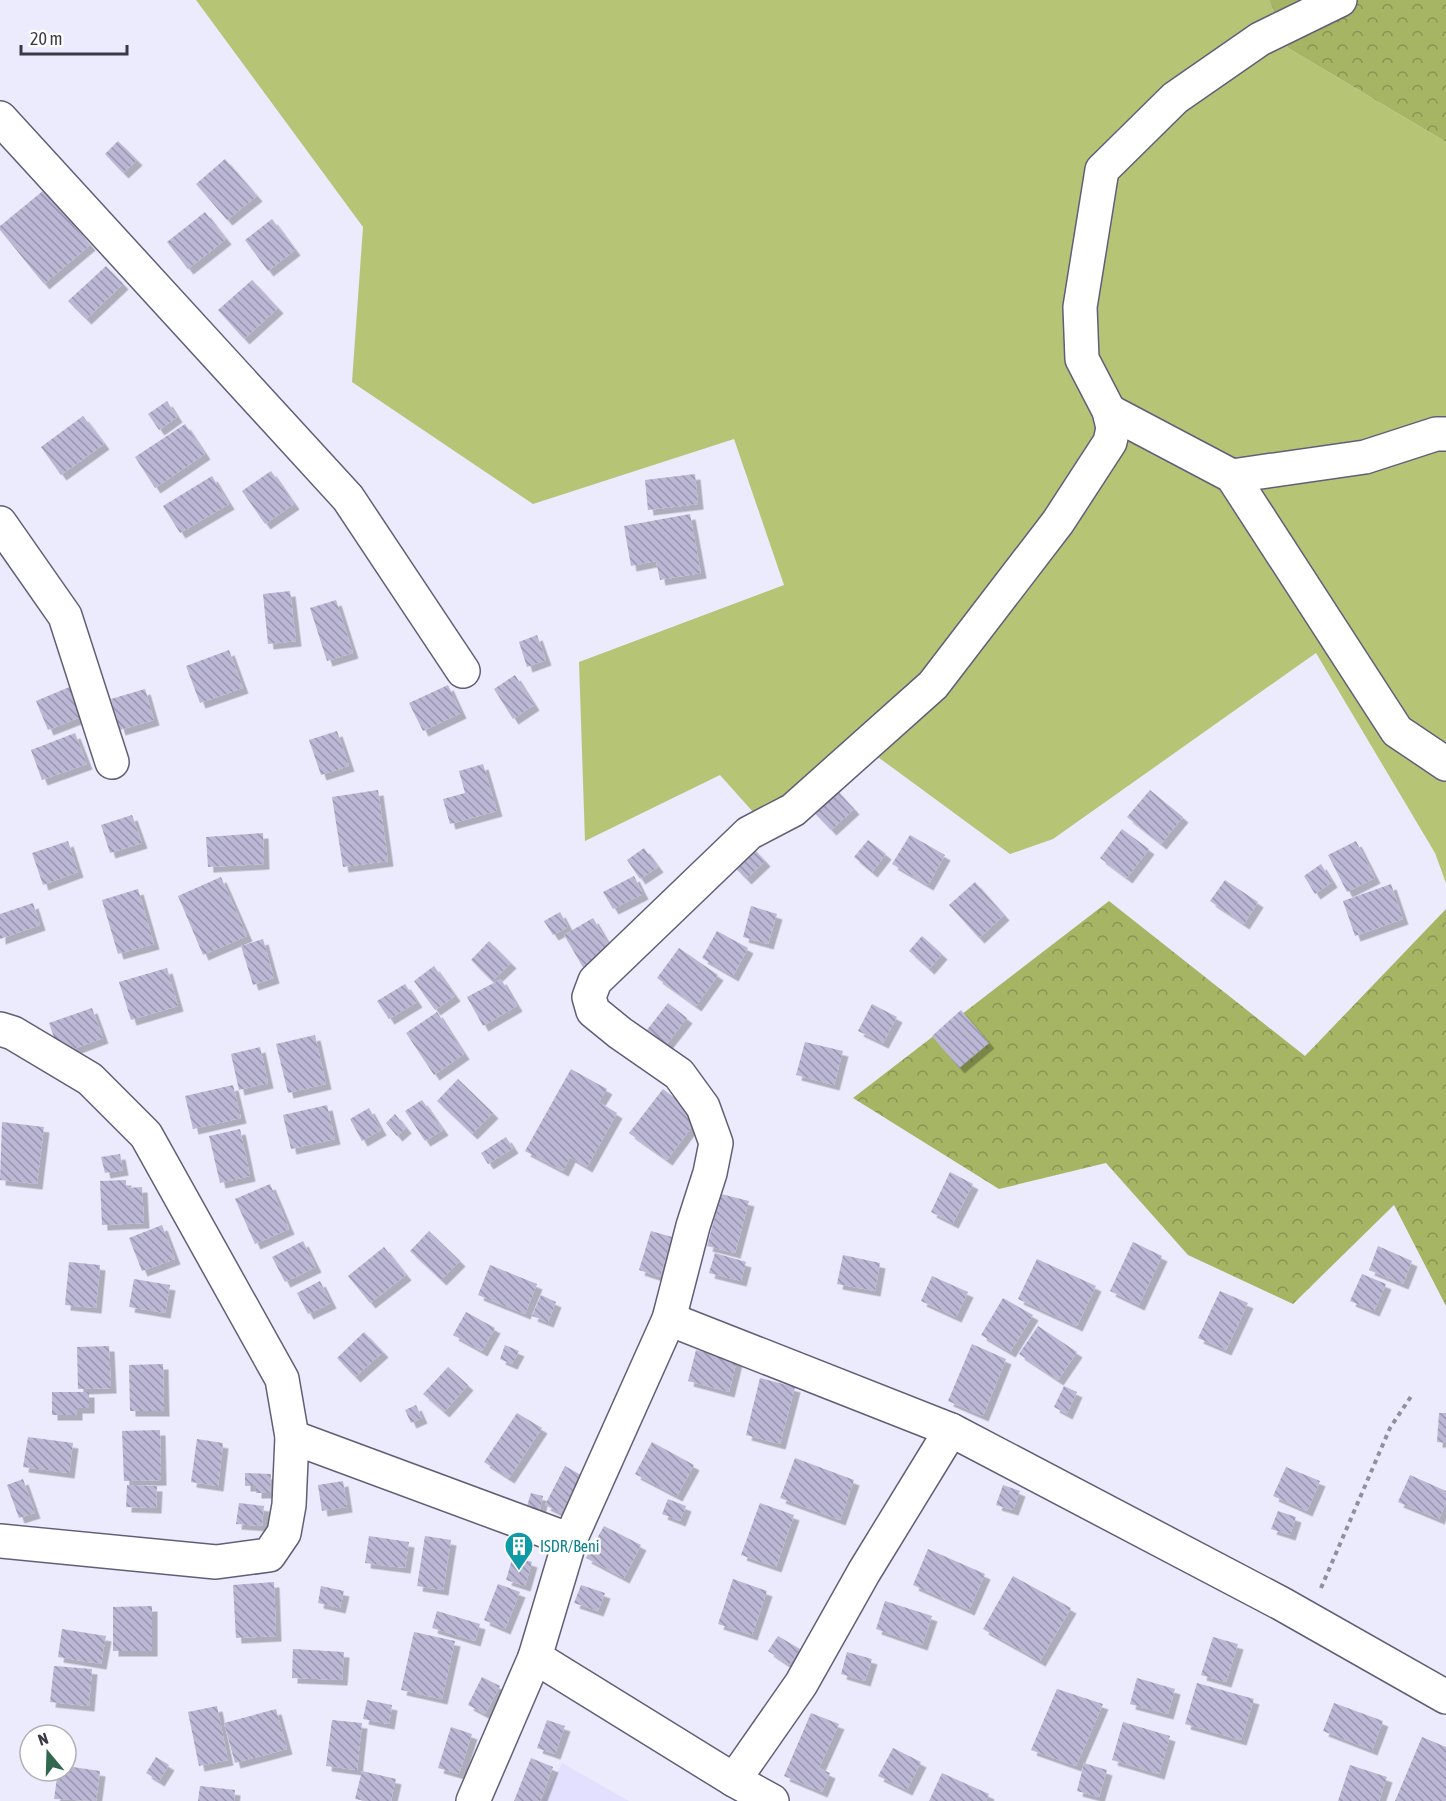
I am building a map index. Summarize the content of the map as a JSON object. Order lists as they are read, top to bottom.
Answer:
{
  "places": {
    "building": ["ISDR/Beni"]
  },
  "scale_bar": "20 m",
  "north": "top"
}
